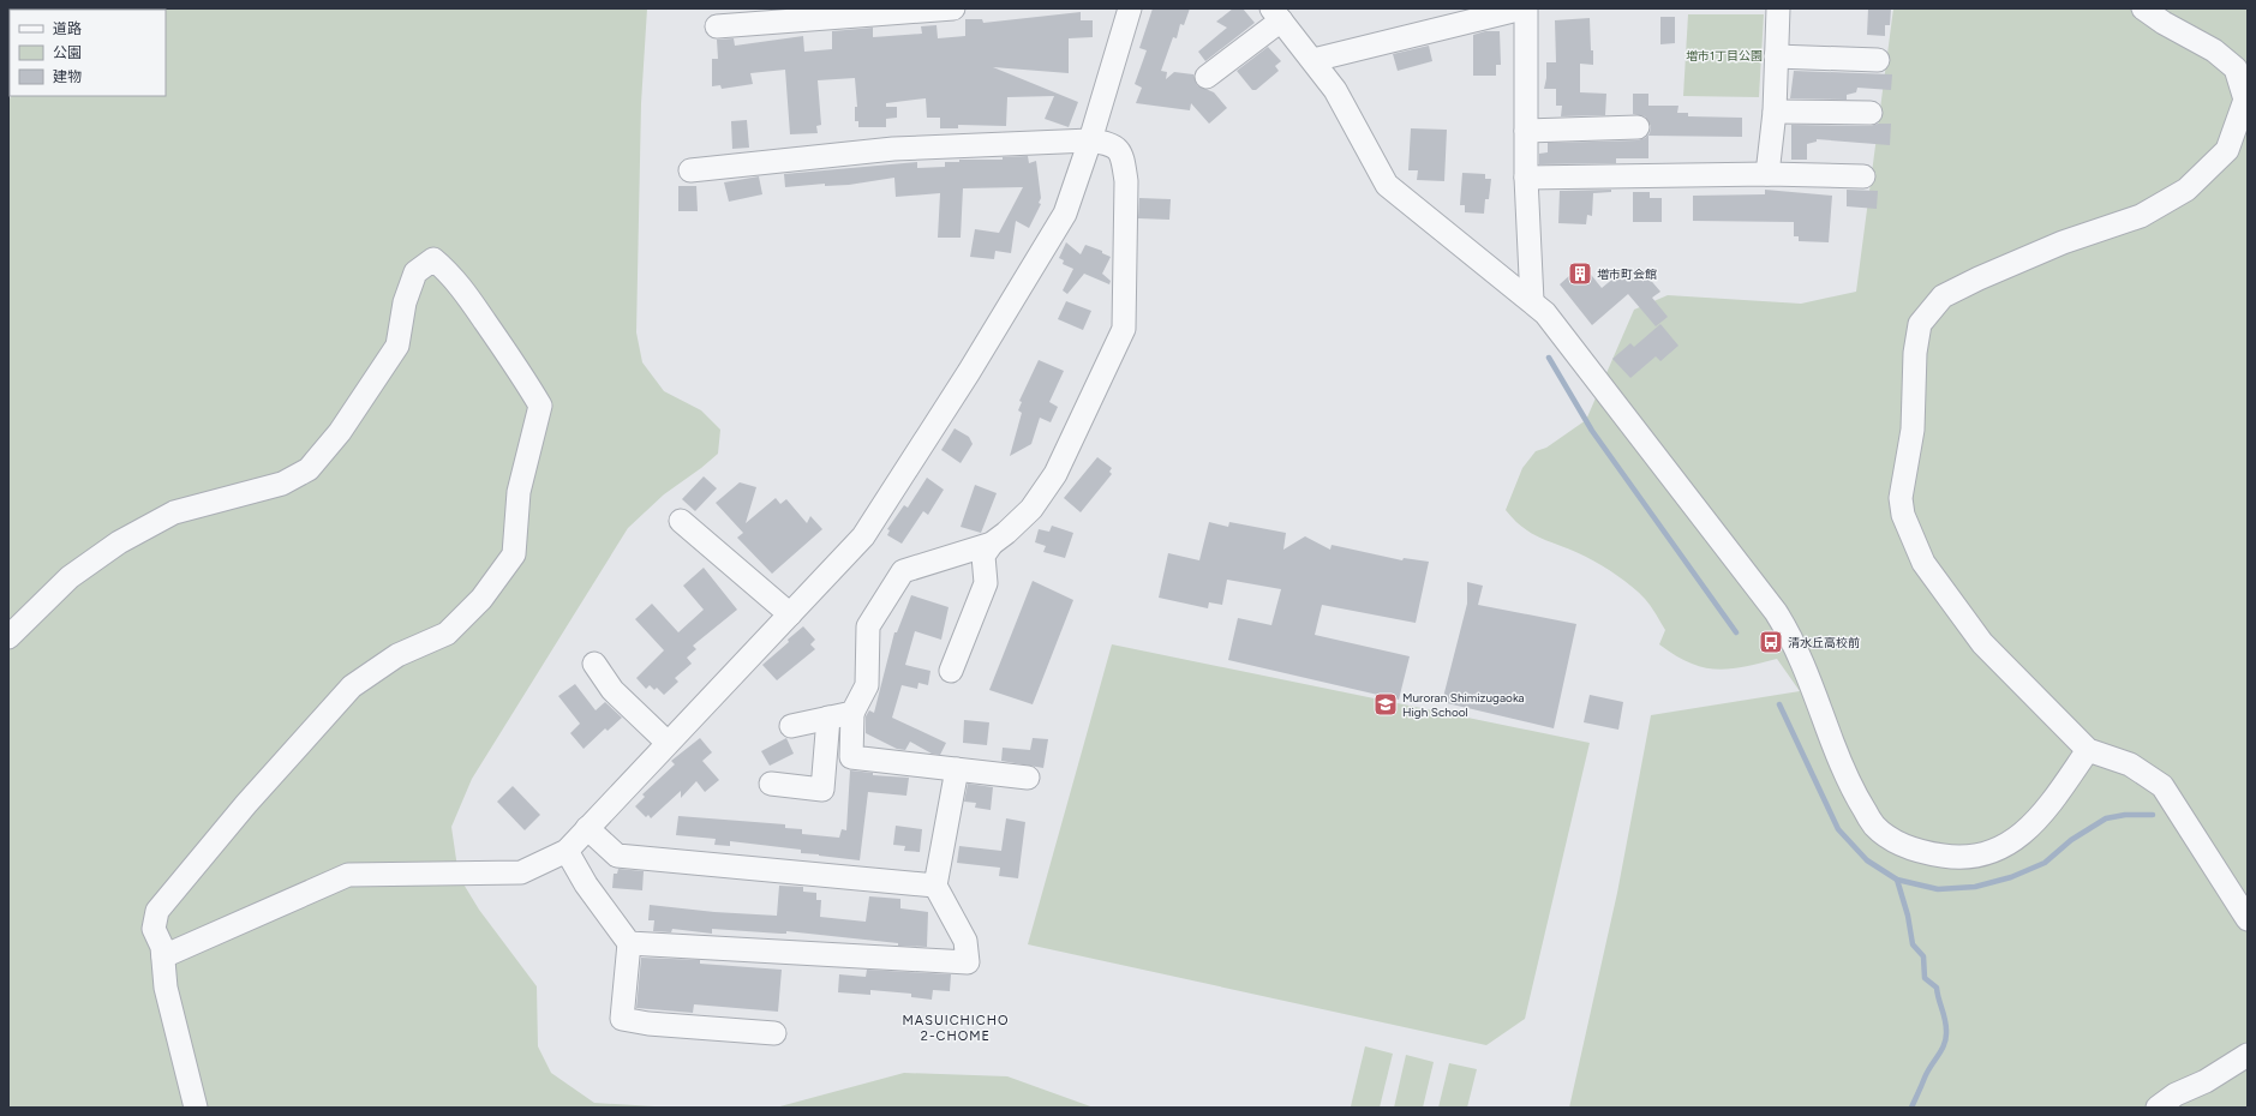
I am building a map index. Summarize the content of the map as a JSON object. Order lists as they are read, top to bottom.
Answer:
{
  "districts": ["MASUICHICHO 2-CHOME"],
  "parks": ["増市1丁目公園"],
  "places": {
    "building": ["増市町会館"],
    "bus stop": ["清水丘高校前"],
    "school or university": ["Muroran Shimizugaoka High School"]
  },
  "legend": ["道路", "公園", "建物"]
}
